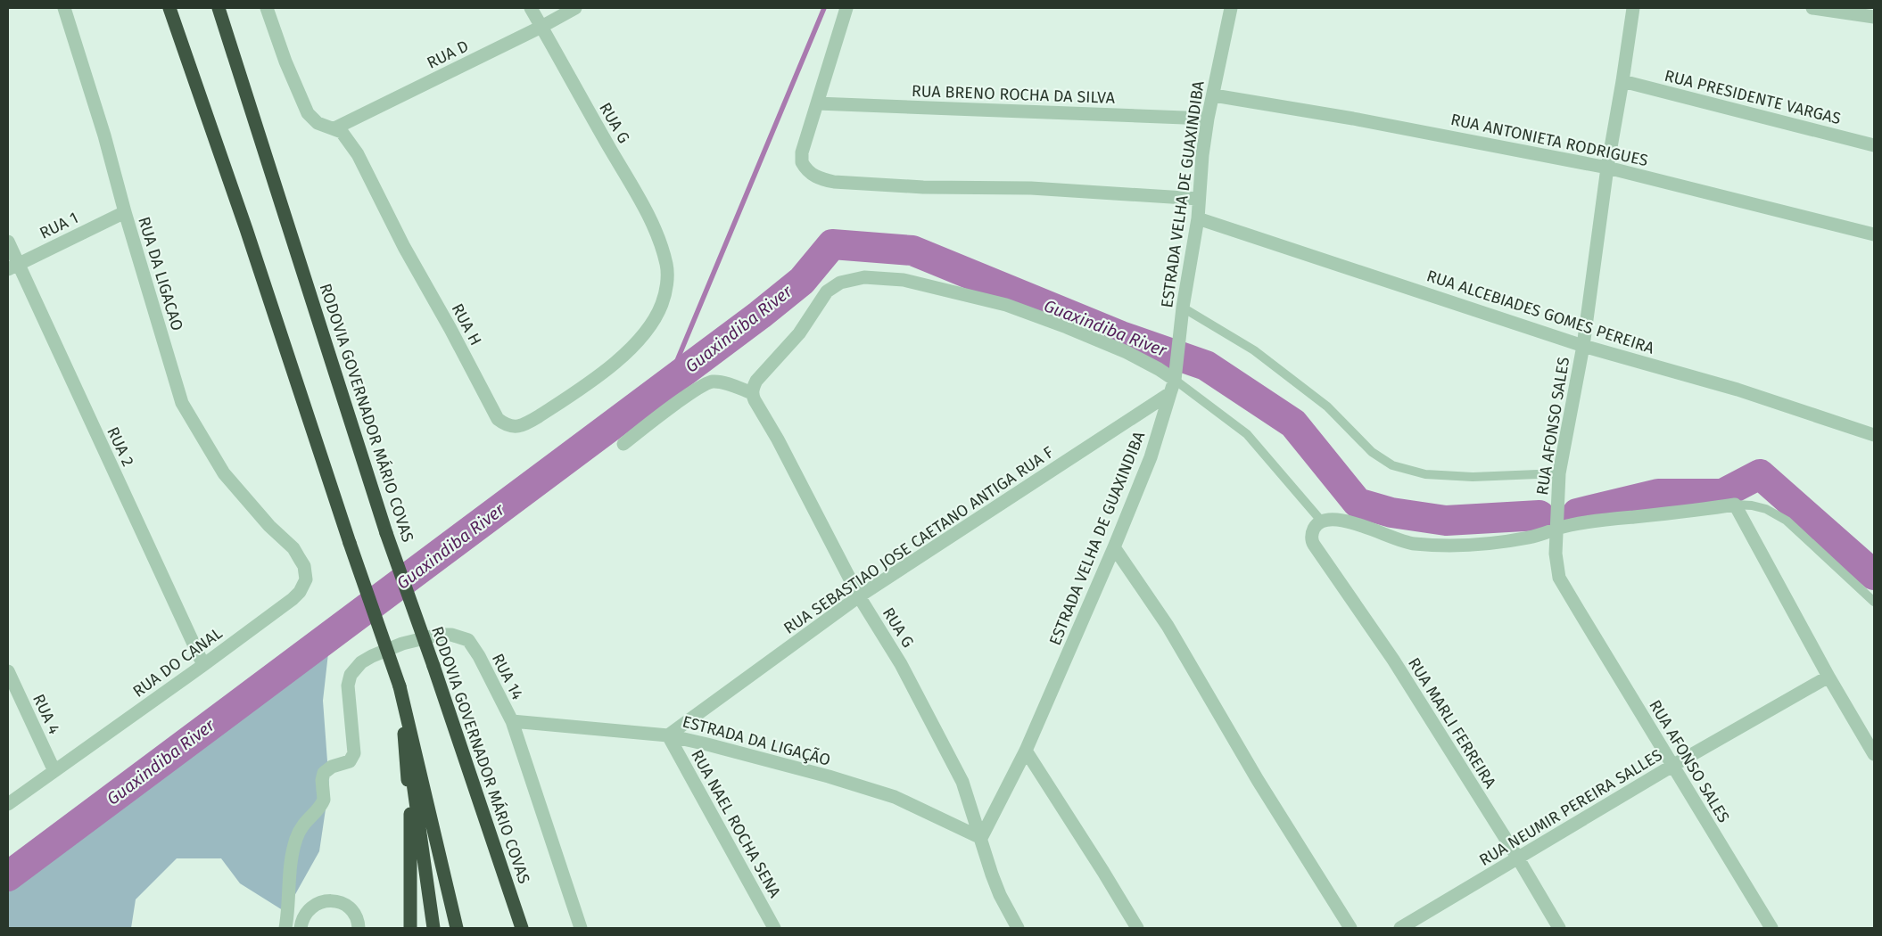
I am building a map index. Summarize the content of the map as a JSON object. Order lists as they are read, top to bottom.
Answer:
{
  "streets": {
    "highway": ["RODOVIA GOVERNADOR MÁRIO COVAS"],
    "street": [
      "RUA D",
      "RUA BRENO ROCHA DA SILVA",
      "RUA PRESIDENTE VARGAS",
      "RUA G",
      "RUA ANTONIETA RODRIGUES",
      "ESTRADA VELHA DE GUAXINDIBA",
      "RUA 1",
      "RUA DA LIGACAO",
      "RUA ALCEBIADES GOMES PEREIRA",
      "RUA H",
      "RUA AFONSO SALES",
      "RUA 2",
      "RUA SEBASTIAO JOSE CAETANO ANTIGA RUA F",
      "RUA DO CANAL",
      "RUA 14",
      "RUA 4",
      "RUA MARLI FERREIRA",
      "ESTRADA DA LIGAÇÃO",
      "RUA NEUMIR PEREIRA SALLES",
      "RUA NAEL ROCHA SENA"
    ]
  },
  "crossings": [
    ["RUA D", "RUA G"],
    ["RUA D", "RUA H"],
    ["RUA BRENO ROCHA DA SILVA", "ESTRADA VELHA DE GUAXINDIBA"],
    ["RUA PRESIDENTE VARGAS", "RUA AFONSO SALES"],
    ["RUA G", "ESTRADA VELHA DE GUAXINDIBA"],
    ["RUA G", "RUA H"],
    ["RUA G", "RUA SEBASTIAO JOSE CAETANO ANTIGA RUA F"],
    ["RUA G", "ESTRADA DA LIGAÇÃO"],
    ["RUA ANTONIETA RODRIGUES", "ESTRADA VELHA DE GUAXINDIBA"],
    ["RUA ANTONIETA RODRIGUES", "RUA AFONSO SALES"],
    ["ESTRADA VELHA DE GUAXINDIBA", "RUA ALCEBIADES GOMES PEREIRA"],
    ["ESTRADA VELHA DE GUAXINDIBA", "RUA SEBASTIAO JOSE CAETANO ANTIGA RUA F"],
    ["ESTRADA VELHA DE GUAXINDIBA", "ESTRADA DA LIGAÇÃO"],
    ["RUA 1", "RUA DA LIGACAO"],
    ["RUA 1", "RUA 2"],
    ["RUA DA LIGACAO", "RUA DO CANAL"],
    ["RUA ALCEBIADES GOMES PEREIRA", "RUA AFONSO SALES"],
    ["RUA AFONSO SALES", "RUA NEUMIR PEREIRA SALLES"],
    ["RUA 2", "RUA DO CANAL"],
    ["RUA SEBASTIAO JOSE CAETANO ANTIGA RUA F", "ESTRADA DA LIGAÇÃO"],
    ["RUA SEBASTIAO JOSE CAETANO ANTIGA RUA F", "RUA NAEL ROCHA SENA"],
    ["RUA DO CANAL", "RUA 4"],
    ["RUA 14", "ESTRADA DA LIGAÇÃO"],
    ["RUA MARLI FERREIRA", "RUA NEUMIR PEREIRA SALLES"],
    ["ESTRADA DA LIGAÇÃO", "RUA NAEL ROCHA SENA"]
  ],
  "water": ["Guaxindiba River"]
}
